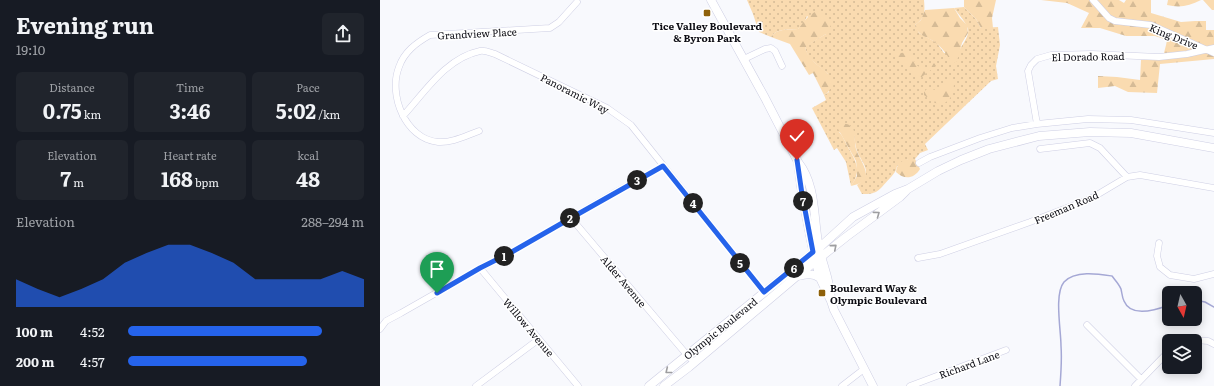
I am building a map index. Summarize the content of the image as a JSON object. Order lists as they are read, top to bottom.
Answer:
{
  "streets": {
    "main road": ["Olympic Boulevard"],
    "street": [
      "Grandview Place",
      "King Drive",
      "El Dorado Road",
      "Panoramic Way",
      "Freeman Road",
      "Alder Avenue",
      "Willow Avenue",
      "Richard Lane"
    ]
  },
  "crossings": [
    ["Grandview Place", "Panoramic Way"],
    ["King Drive", "El Dorado Road"],
    ["Panoramic Way", "Olympic Boulevard"],
    ["Alder Avenue", "Olympic Boulevard"]
  ],
  "places": {
    "transit": ["Tice Valley Boulevard & Byron Park", "Boulevard Way & Olympic Boulevard"]
  },
  "north": "bottom",
  "page": {
    "heading": ["Evening run", "19:10"],
    "stats": [
      ["Distance", "0.75 km"],
      ["Time", "3:46"],
      ["Pace", "5:02 /km"],
      ["Elevation", "7 m"],
      ["Heart rate", "168 bpm"],
      ["kcal", "48"]
    ],
    "pins": [
      "3",
      "7",
      "4",
      "2",
      "1",
      "5",
      "6"
    ],
    "chart": ["Elevation", "288–294 m"],
    "list": [
      {
        "name": "100 m",
        "note": "4:52"
      },
      {
        "name": "200 m",
        "note": "4:57"
      }
    ]
  }
}
